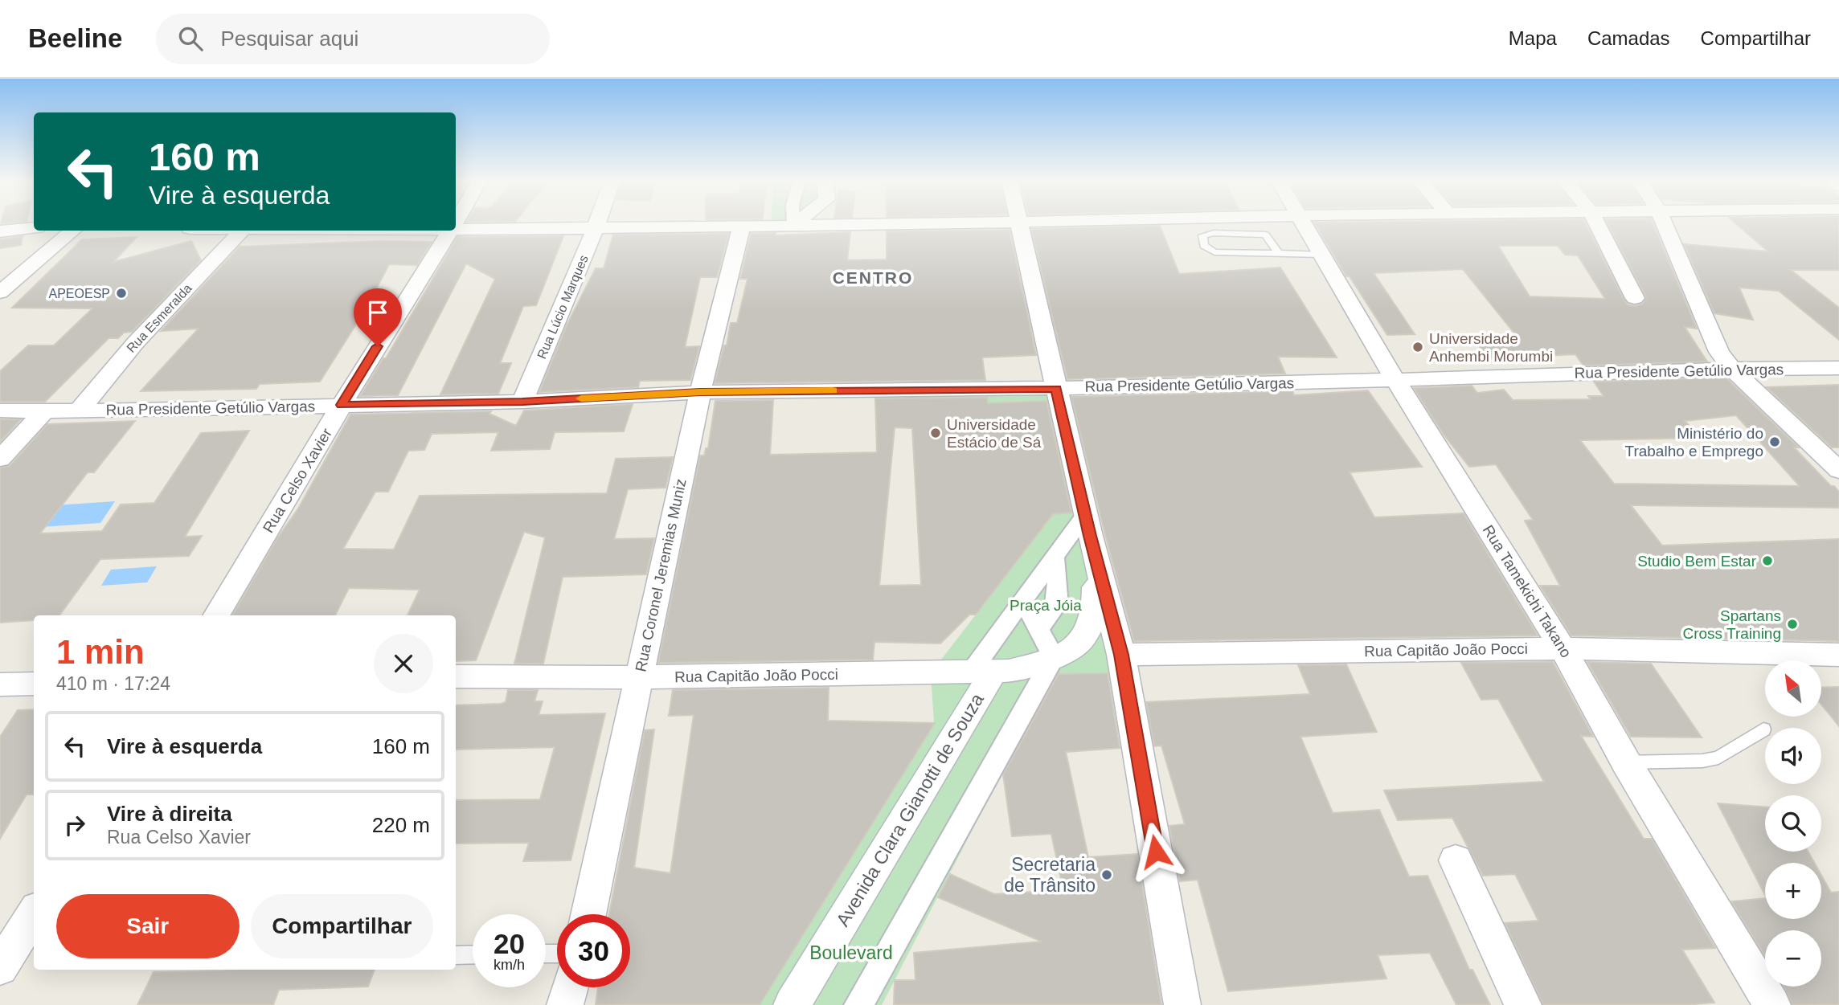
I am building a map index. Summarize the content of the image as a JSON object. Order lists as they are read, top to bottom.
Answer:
{
  "streets": {
    "street": [
      "Rua Lúcio Marques",
      "Rua Esmeralda",
      "Rua Presidente Getúlio Vargas",
      "Rua Celso Xavier",
      "Rua Coronel Jeremias Muniz",
      "Rua Tamekichi Takano",
      "Rua Capitão João Pocci",
      "Avenida Clara Gianotti de Souza"
    ]
  },
  "crossings": [
    ["Rua Lúcio Marques", "Rua Presidente Getúlio Vargas"],
    ["Rua Esmeralda", "Rua Presidente Getúlio Vargas"],
    ["Rua Presidente Getúlio Vargas", "Rua Celso Xavier"],
    ["Rua Presidente Getúlio Vargas", "Rua Coronel Jeremias Muniz"],
    ["Rua Presidente Getúlio Vargas", "Rua Tamekichi Takano"],
    ["Rua Coronel Jeremias Muniz", "Rua Capitão João Pocci"],
    ["Rua Tamekichi Takano", "Rua Capitão João Pocci"],
    ["Rua Capitão João Pocci", "Avenida Clara Gianotti de Souza"]
  ],
  "districts": ["CENTRO"],
  "parks": ["Praça Jóia", "Boulevard"],
  "places": [
    "APEOESP",
    "Universidade Anhembi Morumbi",
    "Universidade Estácio de Sá",
    "Ministério do Trabalho e Emprego",
    "Studio Bem Estar",
    "Spartans Cross Training",
    "Secretaria de Trânsito"
  ],
  "north": "top left",
  "page": {
    "header": "Beeline",
    "search": "Pesquisar aqui",
    "nav": ["Mapa", "Camadas", "Compartilhar"],
    "turn": ["160 m", "Vire à esquerda"],
    "heading": ["1 min", "410 m · 17:24"],
    "map_buttons": ["+", "−"],
    "list": [
      {
        "name": "Vire à esquerda",
        "value": "160 m"
      },
      {
        "name": "Vire à direita",
        "note": "Rua Celso Xavier",
        "value": "220 m"
      }
    ],
    "buttons": ["Sair", "Compartilhar"],
    "speed": "20 km/h",
    "limit": "30"
  }
}
